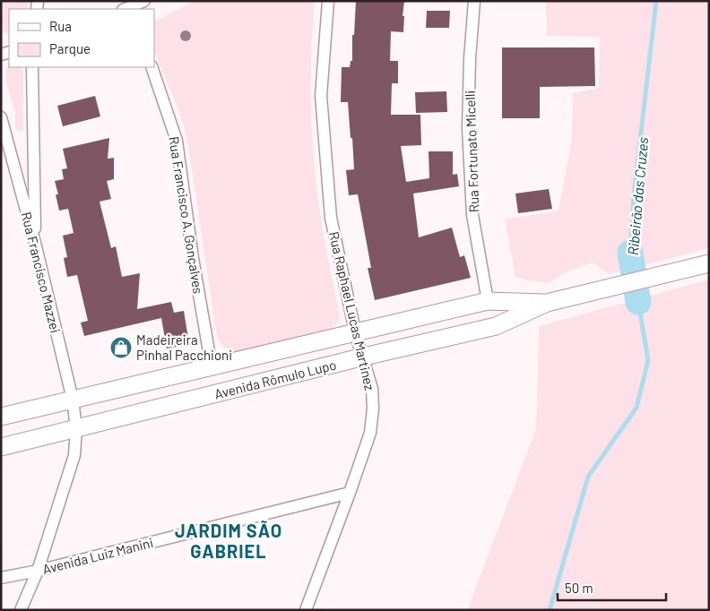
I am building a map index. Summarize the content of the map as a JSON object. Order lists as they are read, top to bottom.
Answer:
{
  "streets": {
    "street": [
      "Rua Fortunato Micelli",
      "Rua Francisco A. Gonçalves",
      "Rua Francisco Mazzei",
      "Rua Raphael Lucas Martinez",
      "Avenida Rômulo Lupo",
      "Avenida Luiz Manini"
    ]
  },
  "crossings": [
    ["Rua Fortunato Micelli", "Avenida Rômulo Lupo"],
    ["Rua Francisco A. Gonçalves", "Avenida Rômulo Lupo"],
    ["Rua Francisco Mazzei", "Avenida Rômulo Lupo"],
    ["Rua Francisco Mazzei", "Avenida Luiz Manini"],
    ["Rua Raphael Lucas Martinez", "Avenida Rômulo Lupo"],
    ["Rua Raphael Lucas Martinez", "Avenida Luiz Manini"]
  ],
  "districts": ["JARDIM SÃO GABRIEL"],
  "water": ["Ribeirão das Cruzes"],
  "places": {
    "shop": ["Madeireira Pinhal Pacchioni"]
  },
  "legend": ["Rua", "Parque"],
  "scale_bar": "50 m"
}
